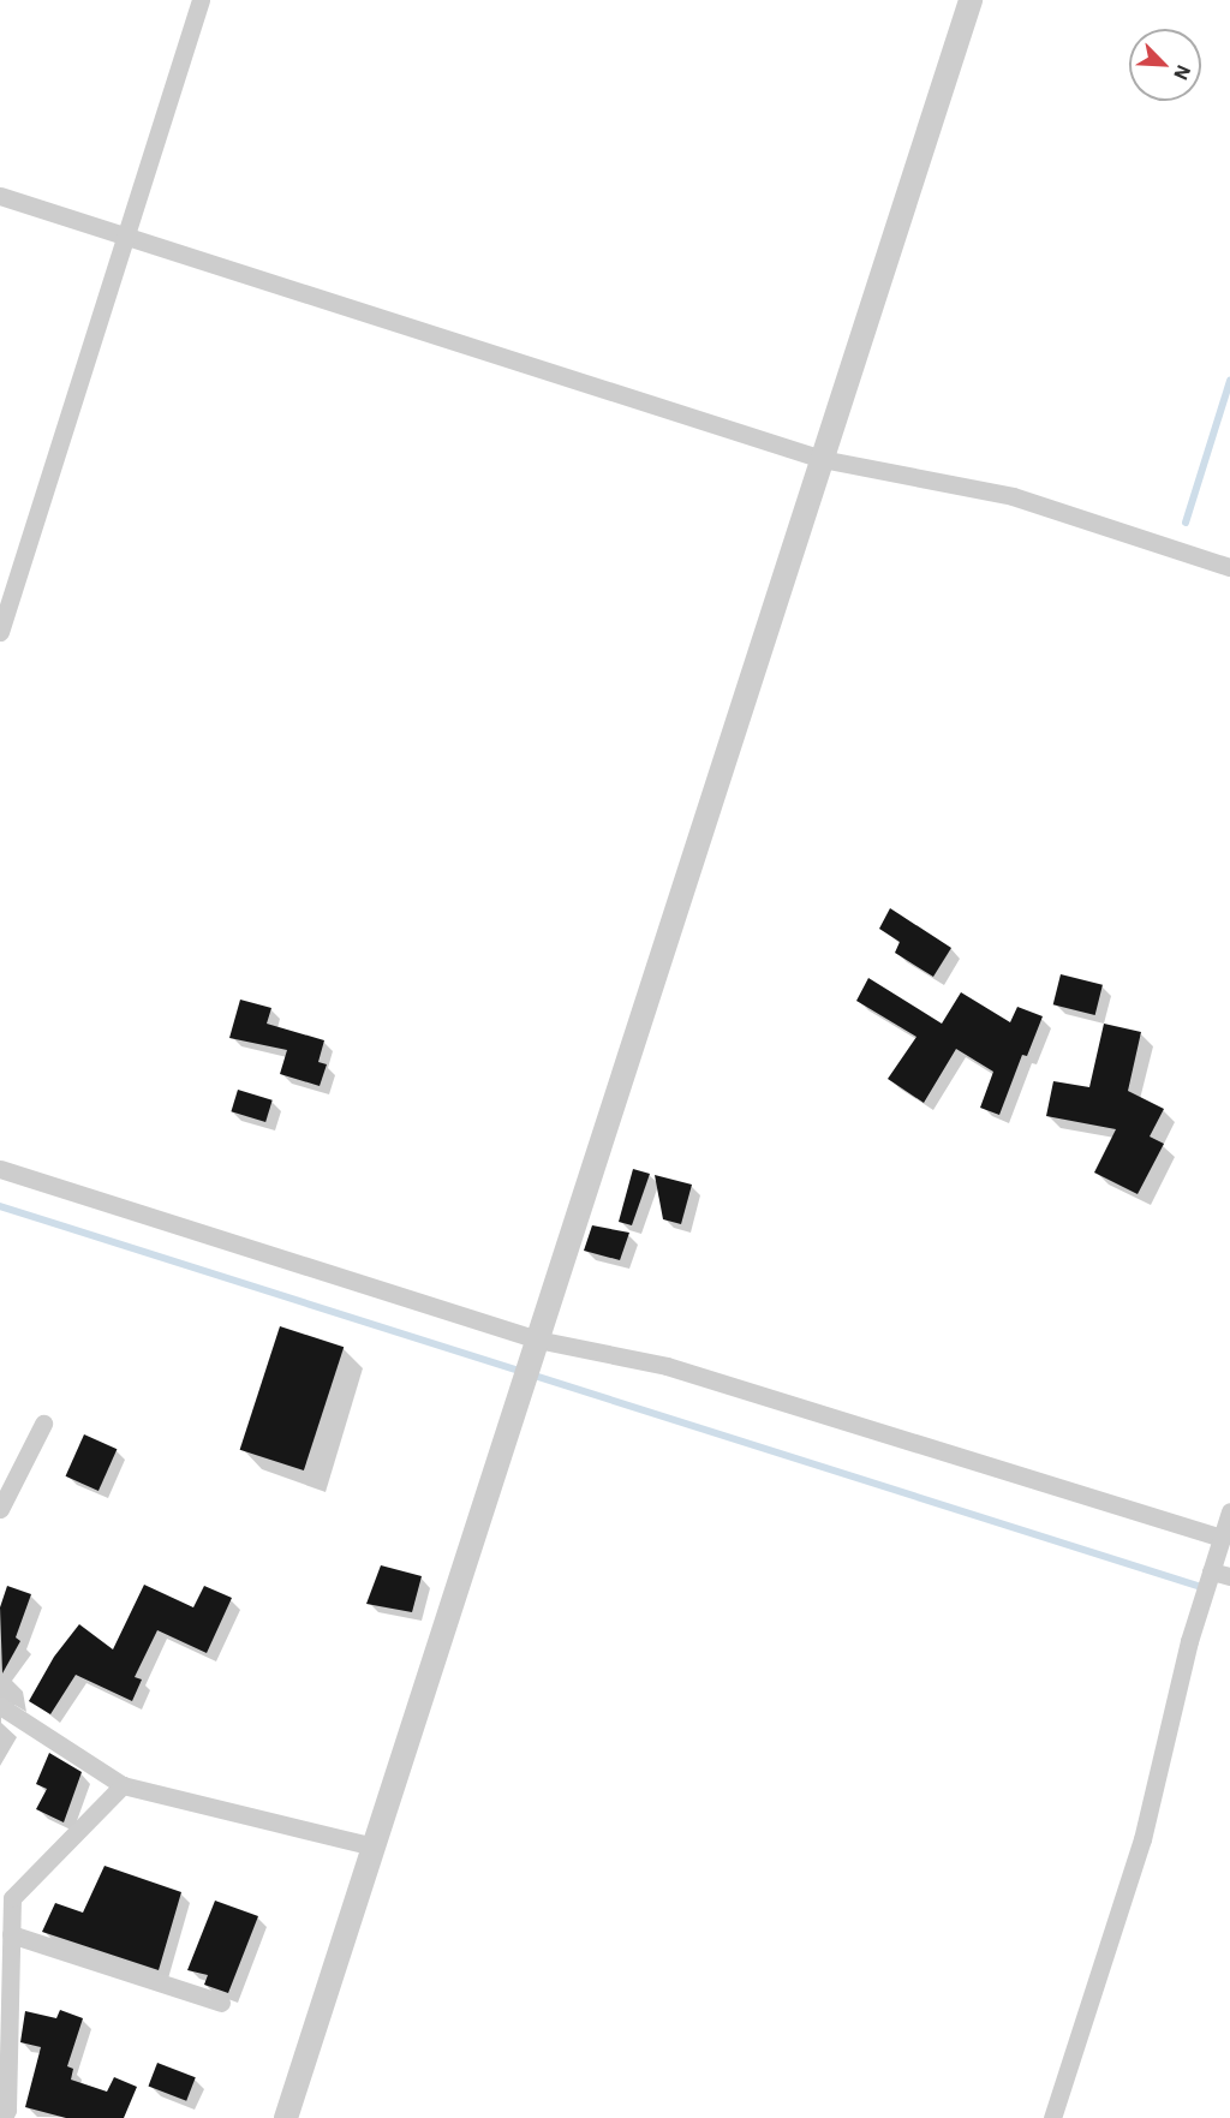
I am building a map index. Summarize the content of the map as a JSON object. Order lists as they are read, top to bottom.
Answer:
{
  "north": "bottom right"
}
